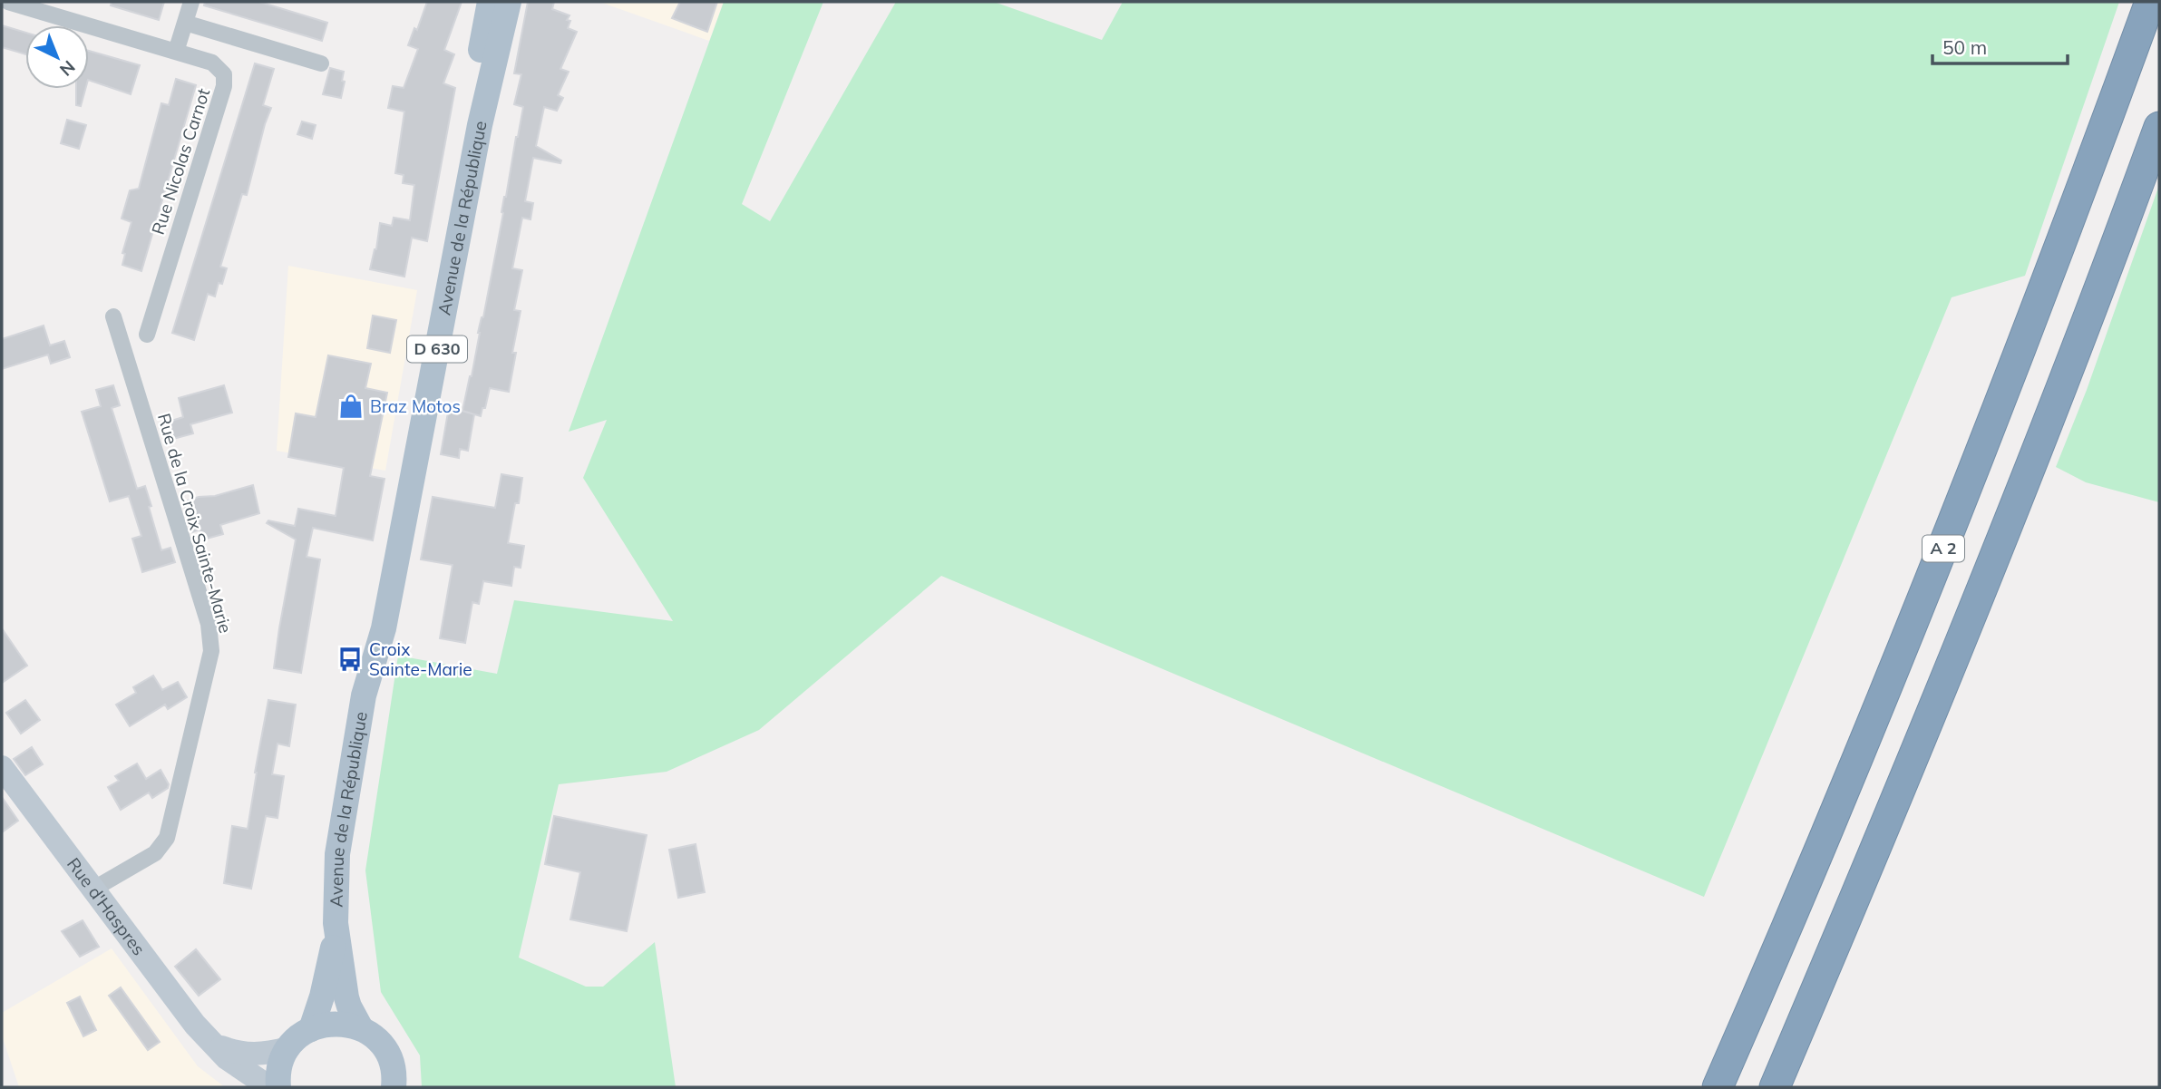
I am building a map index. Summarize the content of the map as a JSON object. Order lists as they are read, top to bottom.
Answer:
{
  "streets": {
    "highway": ["A 2"],
    "main road": ["Avenue de la République", "D 630", "Rue d'Haspres"],
    "street": ["Rue Nicolas Carnot", "Rue de la Croix Sainte-Marie"]
  },
  "crossings": [
    ["Rue de la Croix Sainte-Marie", "Rue d'Haspres"]
  ],
  "places": {
    "shop": ["Braz Motos"],
    "bus stop": ["Croix Sainte-Marie"]
  },
  "scale_bar": "50 m",
  "north": "bottom right"
}
